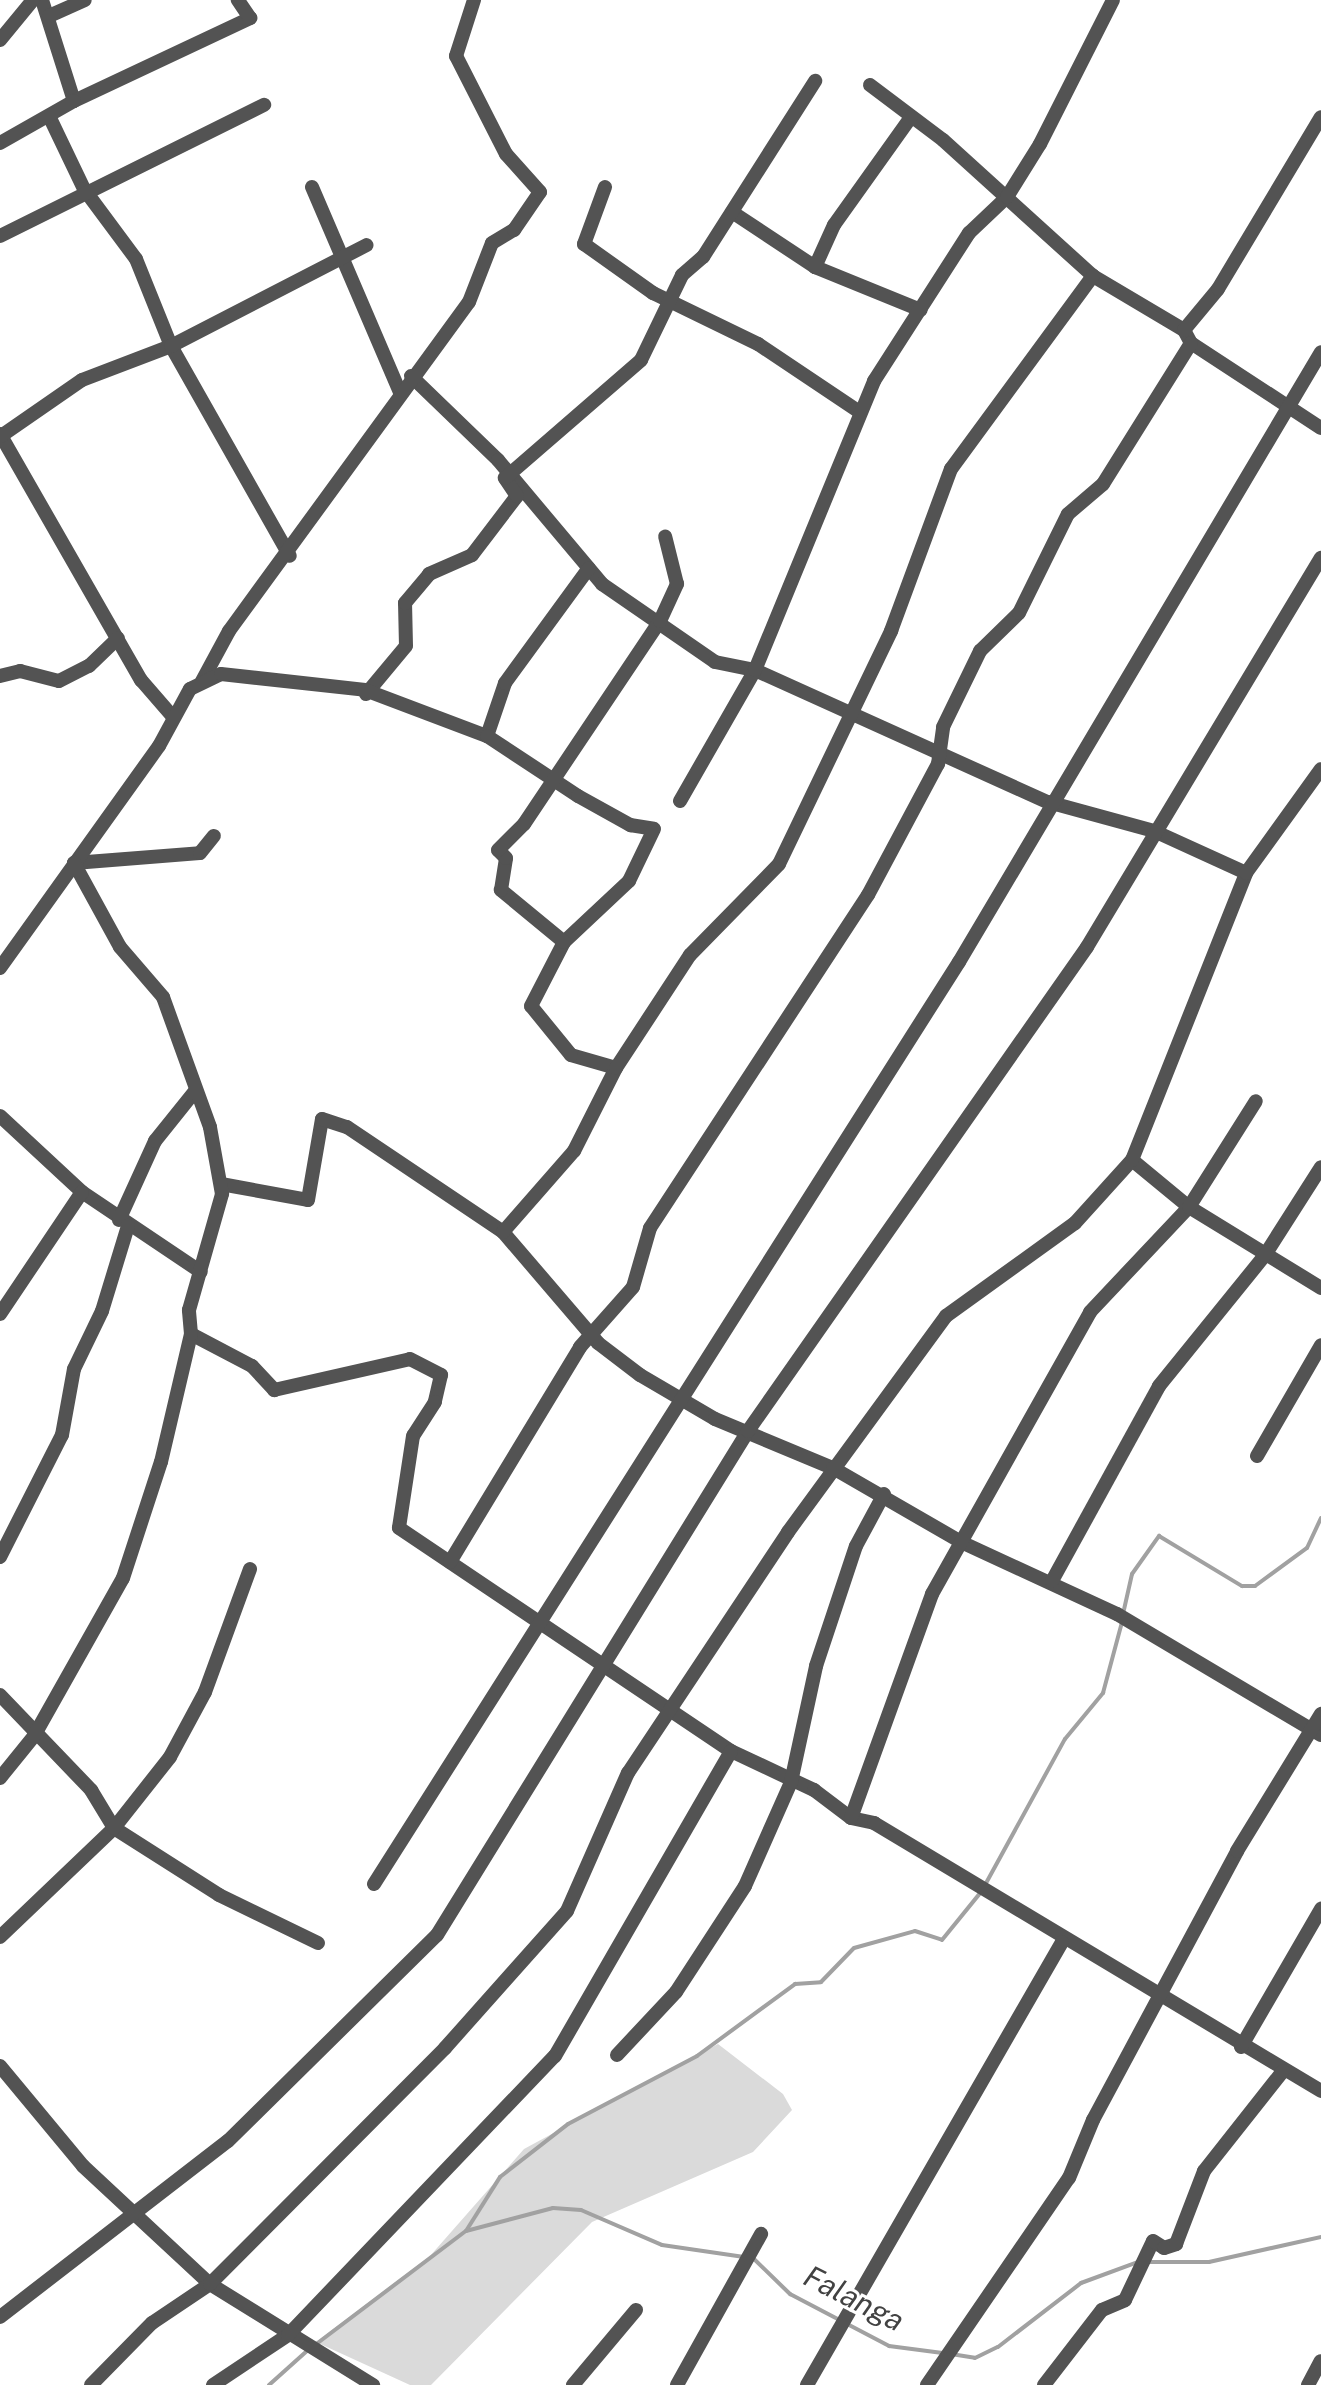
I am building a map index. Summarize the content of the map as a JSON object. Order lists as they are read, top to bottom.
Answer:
{
  "water": ["Falanga"]
}
